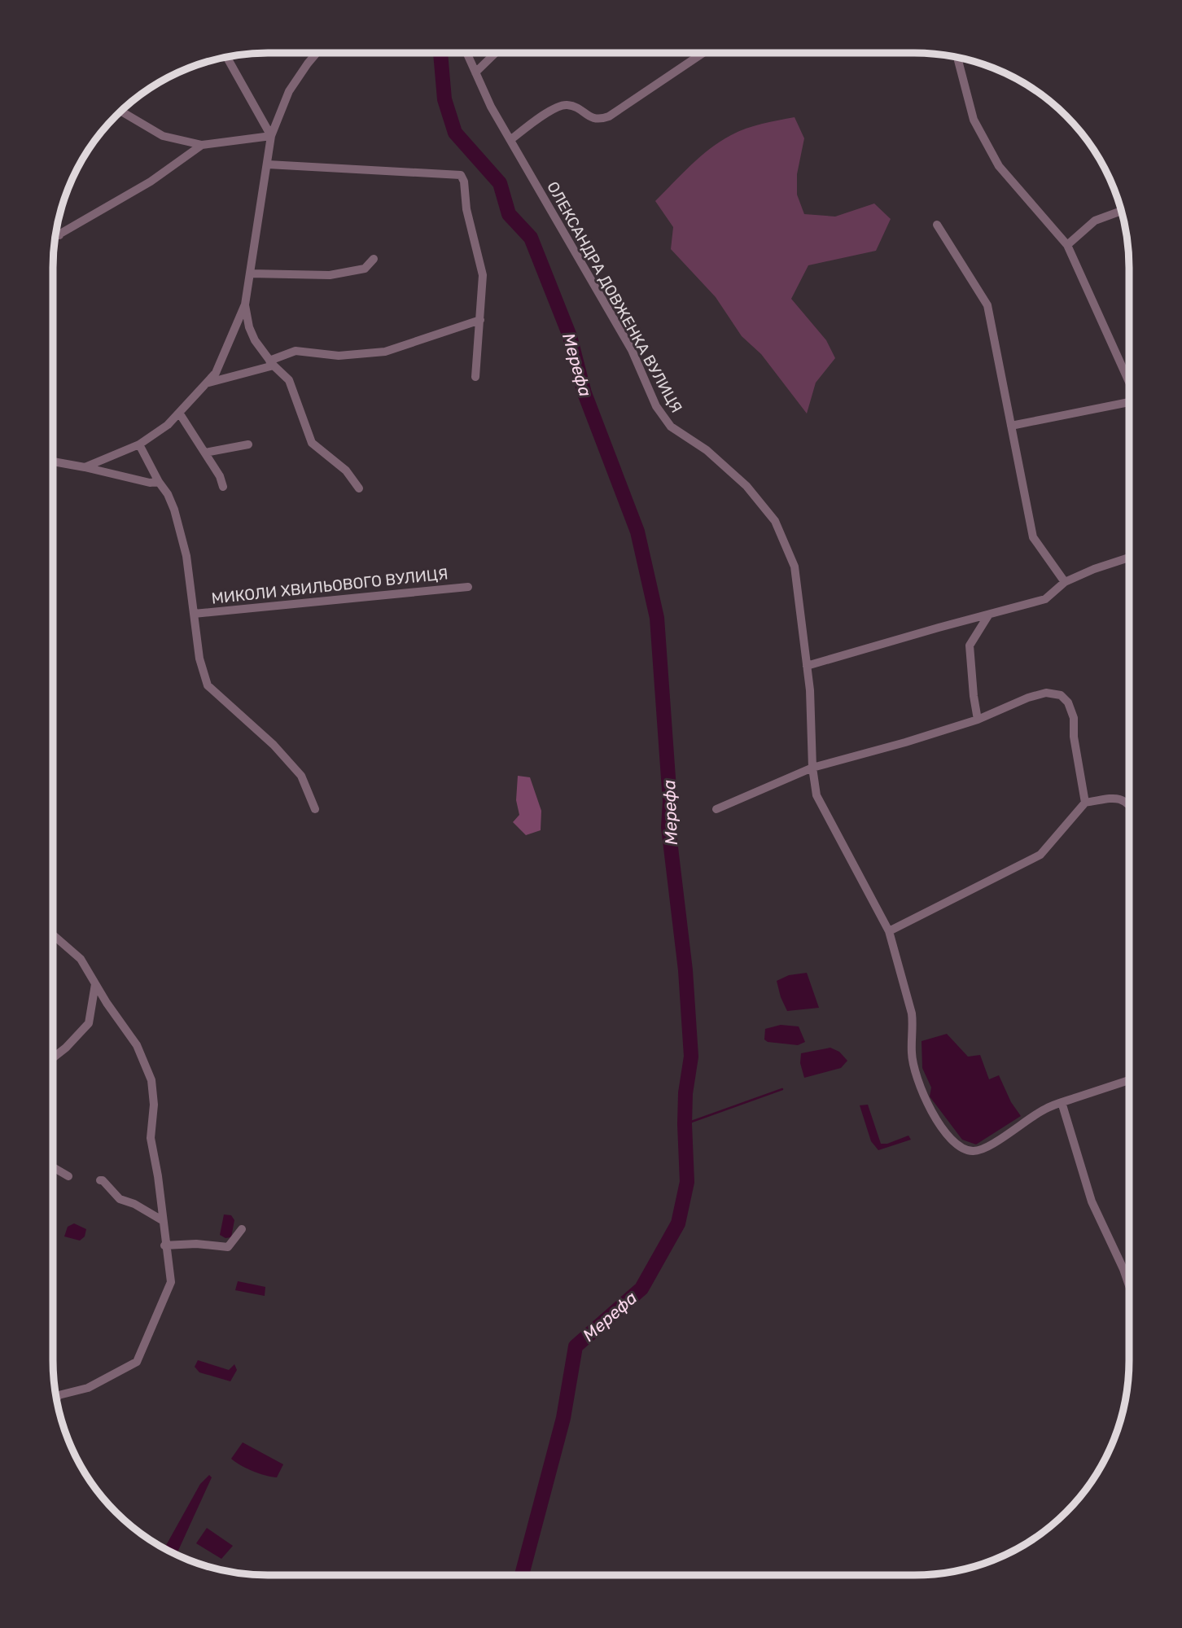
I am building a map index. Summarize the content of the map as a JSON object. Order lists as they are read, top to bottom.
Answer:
{
  "streets": {
    "street": ["ОЛЕКСАНДРА ДОВЖЕНКА ВУЛИЦЯ", "МИКОЛИ ХВИЛЬОВОГО ВУЛИЦЯ"]
  },
  "water": ["Мерефа"]
}
